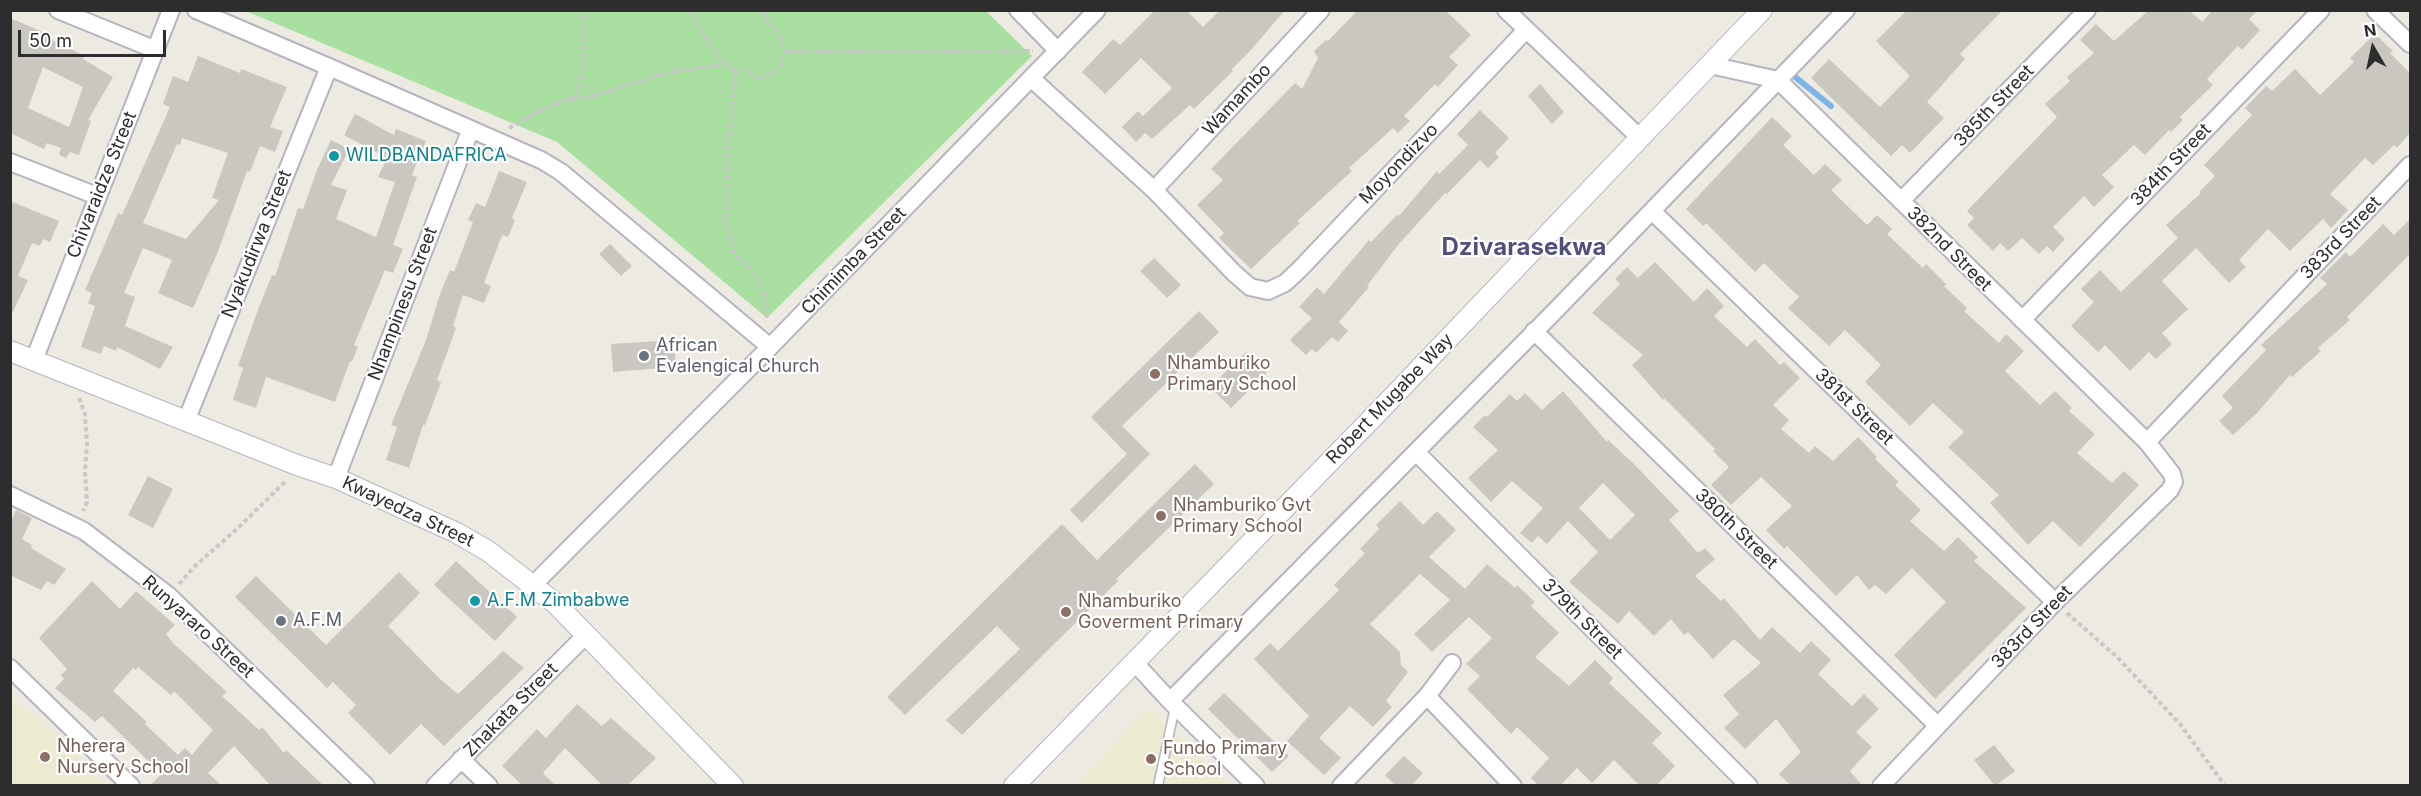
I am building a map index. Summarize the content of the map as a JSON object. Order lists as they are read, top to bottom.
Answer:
{
  "streets": {
    "street": [
      "Wamambo",
      "385th Street",
      "Moyondizvo",
      "384th Street",
      "Chivaraidze Street",
      "383rd Street",
      "Nyakudirwa Street",
      "382nd Street",
      "Chimimba Street",
      "Nhampinesu Street",
      "Robert Mugabe Way",
      "381st Street",
      "Kwayedza Street",
      "380th Street",
      "379th Street",
      "Runyararo Street",
      "Zhakata Street"
    ]
  },
  "crossings": [
    ["Wamambo", "Moyondizvo"],
    ["385th Street", "382nd Street"],
    ["384th Street", "382nd Street"],
    ["Chivaraidze Street", "Kwayedza Street"],
    ["383rd Street", "382nd Street"],
    ["383rd Street", "381st Street"],
    ["383rd Street", "380th Street"],
    ["Nyakudirwa Street", "Kwayedza Street"],
    ["Chimimba Street", "Kwayedza Street"],
    ["Nhampinesu Street", "Kwayedza Street"],
    ["Kwayedza Street", "Zhakata Street"]
  ],
  "districts": ["Dzivarasekwa"],
  "places": [
    "WILDBANDAFRICA",
    "African Evalengical Church",
    "Nhamburiko Primary School",
    "Nhamburiko Gvt Primary School",
    "A.F.M Zimbabwe",
    "Nhamburiko Goverment Primary",
    "A.F.M",
    "Nherera Nursery School",
    "Fundo Primary School"
  ],
  "scale_bar": "50 m",
  "north": "top"
}
